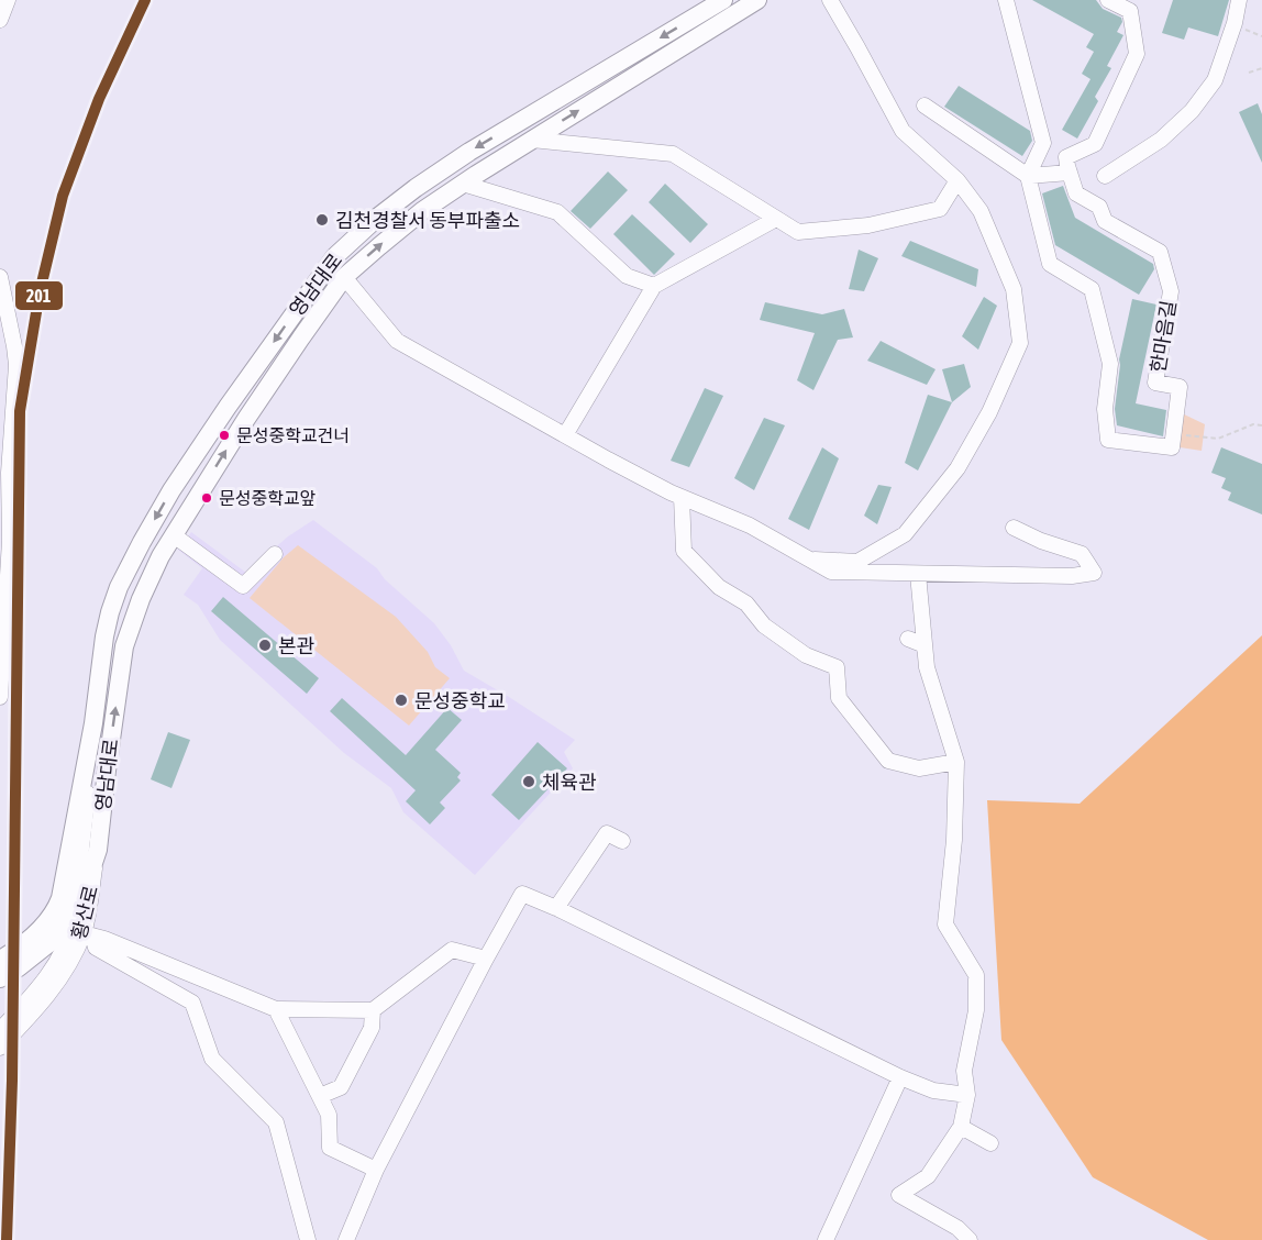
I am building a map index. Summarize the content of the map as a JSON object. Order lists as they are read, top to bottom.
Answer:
{
  "streets": {
    "main road": ["영남대로"],
    "street": ["한마음길", "황산로"]
  },
  "crossings": [
    ["영남대로", "황산로"]
  ],
  "places": [
    "김천경찰서 동부파출소",
    "문성중학교건너",
    "문성중학교앞",
    "본관",
    "문성중학교",
    "체육관"
  ],
  "lines": ["transit line 201"]
}
